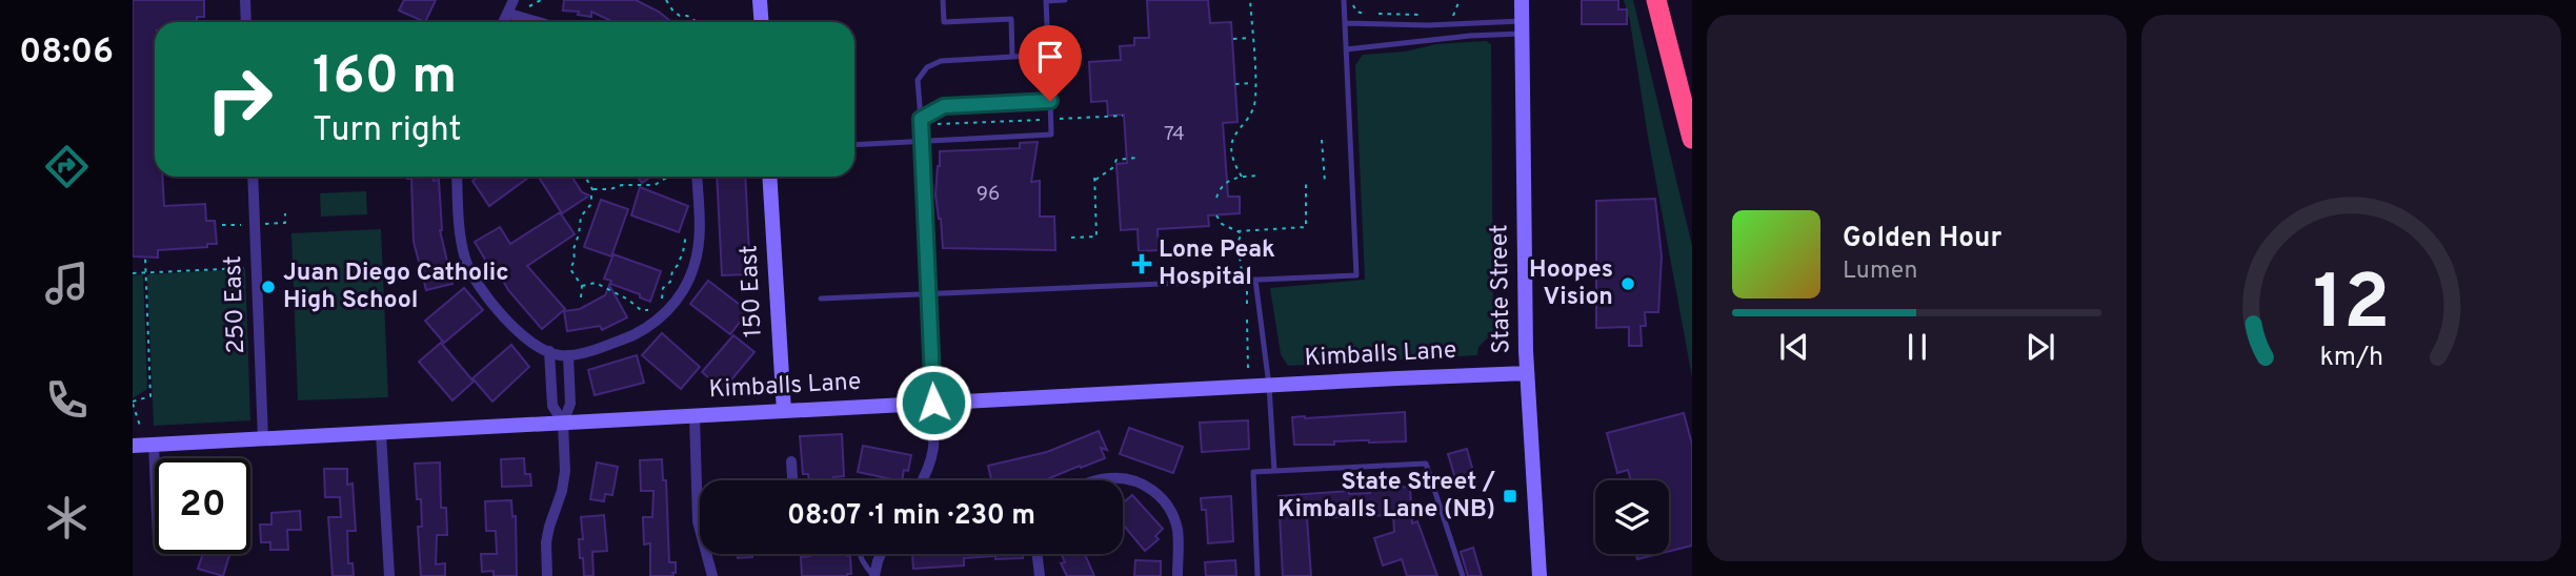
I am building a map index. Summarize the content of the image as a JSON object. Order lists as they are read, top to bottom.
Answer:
{
  "streets": {
    "street": [
      "State Street",
      "150 East",
      "250 East",
      "Kimballs Lane"
    ]
  },
  "crossings": [
    ["State Street", "Kimballs Lane"],
    ["150 East", "Kimballs Lane"],
    ["250 East", "Kimballs Lane"]
  ],
  "places": {
    "health": ["Lone Peak Hospital"],
    "other": ["Hoopes Vision", "Juan Diego Catholic High School"],
    "transit": ["State Street / Kimballs Lane (NB)"]
  },
  "house_numbers": ["74", "96"],
  "page": {
    "tabs": "08:06",
    "turn": ["160 m", "Turn right"],
    "song": ["Golden Hour", "Lumen"],
    "limit": "20",
    "trip": "08:07 · 1 min · 230 m",
    "gauge": ["12", "km/h"]
  }
}
